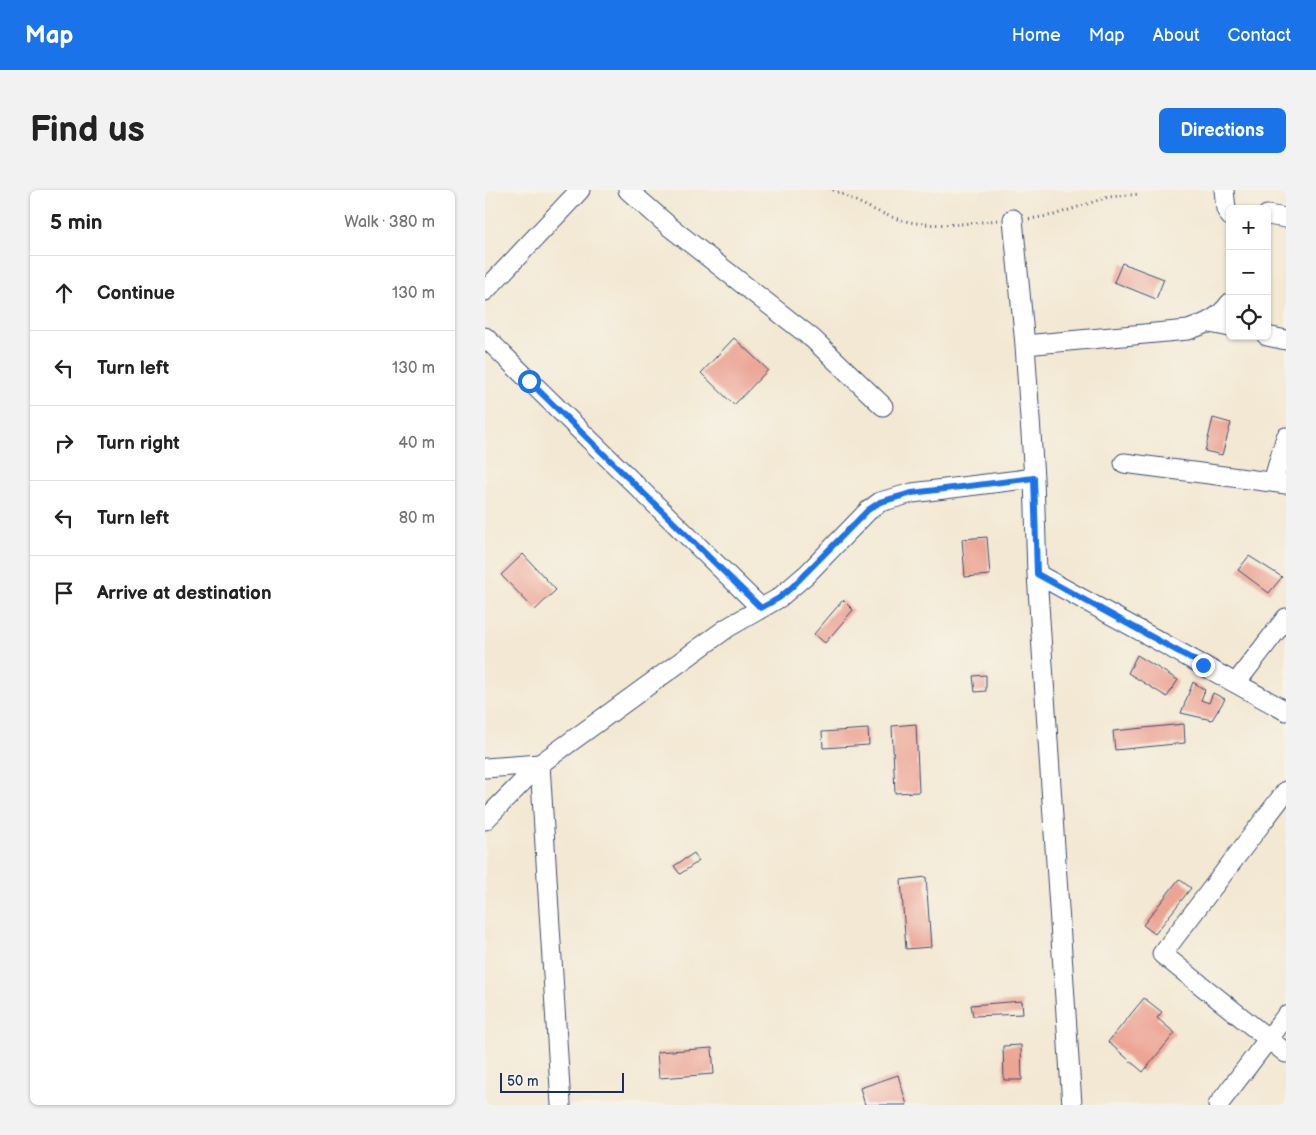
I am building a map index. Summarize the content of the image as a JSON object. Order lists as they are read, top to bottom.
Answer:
{
  "scale_bar": "50 m",
  "page": {
    "header": "Map",
    "nav": [
      "Home",
      "Map",
      "About",
      "Contact"
    ],
    "buttons": "Directions",
    "title": "Find us",
    "heading": ["5 min", "Walk · 380 m"],
    "map_buttons": ["+", "−"],
    "list": [
      ["Continue", "130 m"],
      ["Turn left", "130 m"],
      ["Turn right", "40 m"],
      ["Turn left", "80 m"],
      "Arrive at destination"
    ],
    "scale": "50 m"
  }
}
